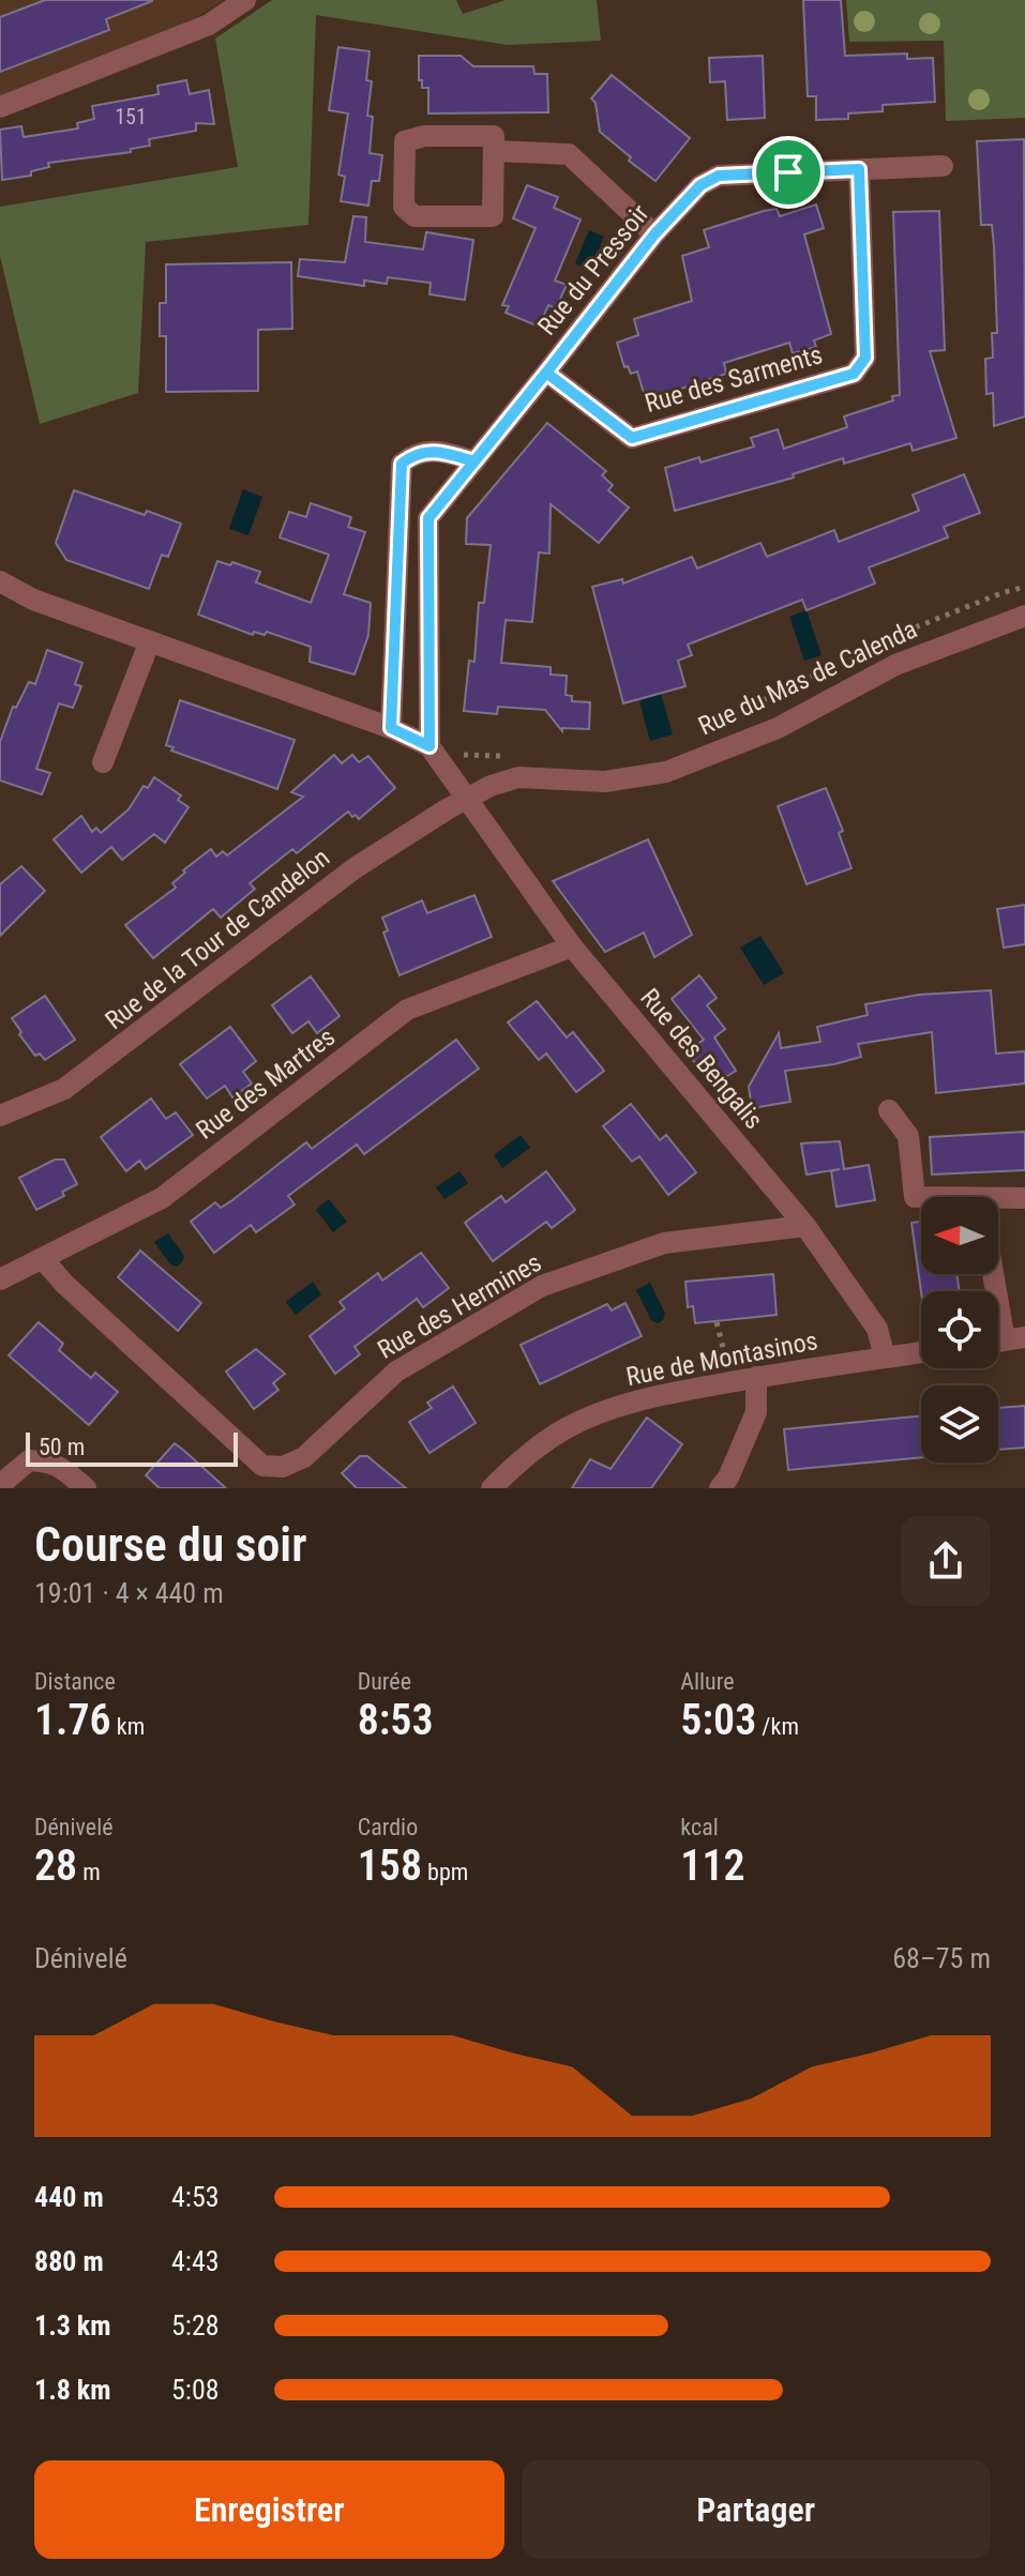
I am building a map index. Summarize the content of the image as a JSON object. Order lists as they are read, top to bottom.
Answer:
{
  "streets": {
    "street": [
      "Rue du Pressoir",
      "Rue des Sarments",
      "Rue du Mas de Calenda",
      "Rue de la Tour de Candelon",
      "Rue des Bengalis",
      "Rue des Martres",
      "Rue des Hermines",
      "Rue de Montasinos"
    ]
  },
  "crossings": [
    ["Rue du Pressoir", "Rue des Sarments"],
    ["Rue du Mas de Calenda", "Rue de la Tour de Candelon"],
    ["Rue du Mas de Calenda", "Rue des Bengalis"],
    ["Rue de la Tour de Candelon", "Rue des Bengalis"],
    ["Rue des Bengalis", "Rue des Martres"],
    ["Rue des Bengalis", "Rue des Hermines"],
    ["Rue des Bengalis", "Rue de Montasinos"],
    ["Rue des Martres", "Rue des Hermines"]
  ],
  "house_numbers": ["151"],
  "scale_bar": "50 m",
  "north": "left",
  "page": {
    "scale": "50 m",
    "heading": ["Course du soir", "19:01 · 4 × 440 m"],
    "stats": [
      ["Distance", "1.76 km"],
      ["Durée", "8:53"],
      ["Allure", "5:03 /km"],
      ["Dénivelé", "28 m"],
      ["Cardio", "158 bpm"],
      ["kcal", "112"]
    ],
    "chart": ["Dénivelé", "68–75 m"],
    "list": [
      {
        "name": "440 m",
        "note": "4:53"
      },
      {
        "name": "880 m",
        "note": "4:43"
      },
      {
        "name": "1.3 km",
        "note": "5:28"
      },
      {
        "name": "1.8 km",
        "note": "5:08"
      }
    ],
    "buttons": ["Enregistrer", "Partager"]
  }
}
